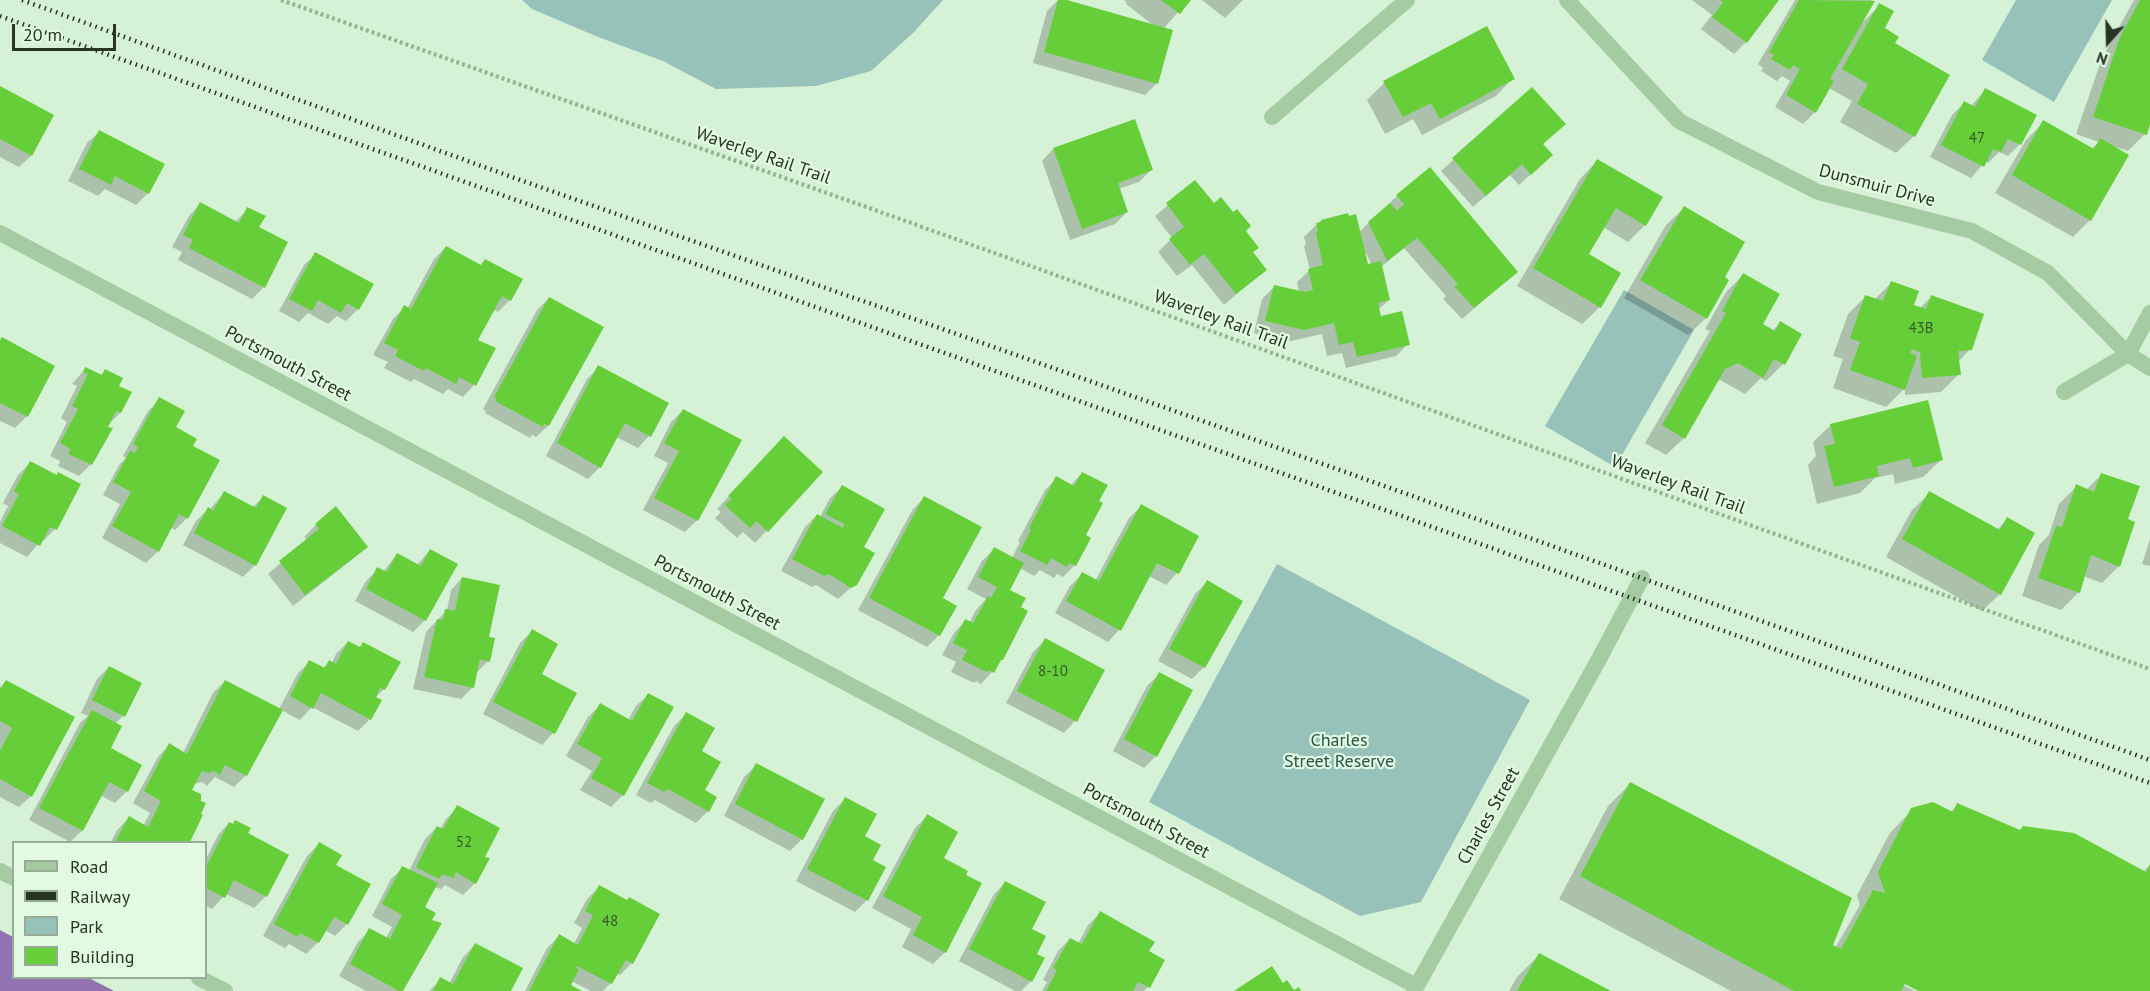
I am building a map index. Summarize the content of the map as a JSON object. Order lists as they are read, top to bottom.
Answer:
{
  "streets": {
    "street": ["Dunsmuir Drive", "Portsmouth Street", "Charles Street"],
    "path": ["Waverley Rail Trail"]
  },
  "crossings": [
    ["Portsmouth Street", "Charles Street"]
  ],
  "parks": ["Charles Street Reserve"],
  "house_numbers": [
    "47",
    "43B",
    "8-10",
    "52",
    "48"
  ],
  "legend": [
    "Road",
    "Railway",
    "Park",
    "Building"
  ],
  "scale_bar": "20 m",
  "north": "bottom"
}
